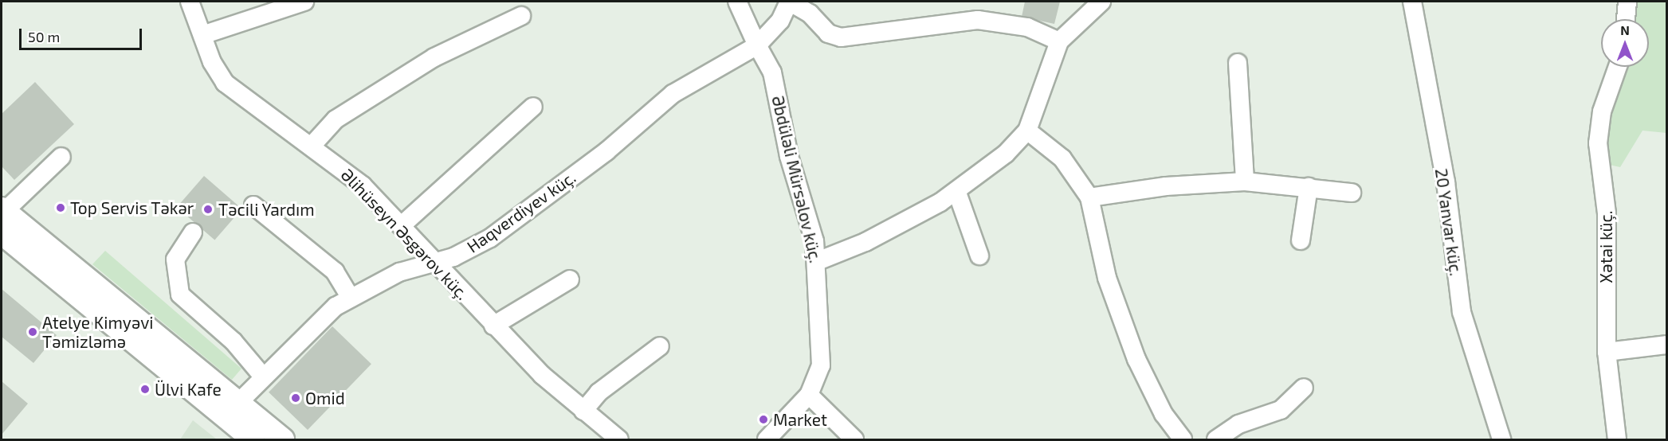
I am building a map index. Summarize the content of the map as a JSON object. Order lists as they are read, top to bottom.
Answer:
{
  "streets": {
    "street": [
      "Əbdüləli Mürsəlov küç.",
      "Haqverdiyev küç.",
      "20 Yanvar küç.",
      "Əlihüseyn Əsgərov küç.",
      "Xətai küç."
    ]
  },
  "crossings": [
    ["Əbdüləli Mürsəlov küç.", "Haqverdiyev küç."],
    ["Haqverdiyev küç.", "Əlihüseyn Əsgərov küç."]
  ],
  "places": [
    "Top Servis Təkər",
    "Təcili Yardım",
    "Atelye Kimyəvi Təmizləmə",
    "Ülvi Kafe",
    "Omid",
    "Market"
  ],
  "scale_bar": "50 m",
  "north": "top"
}
